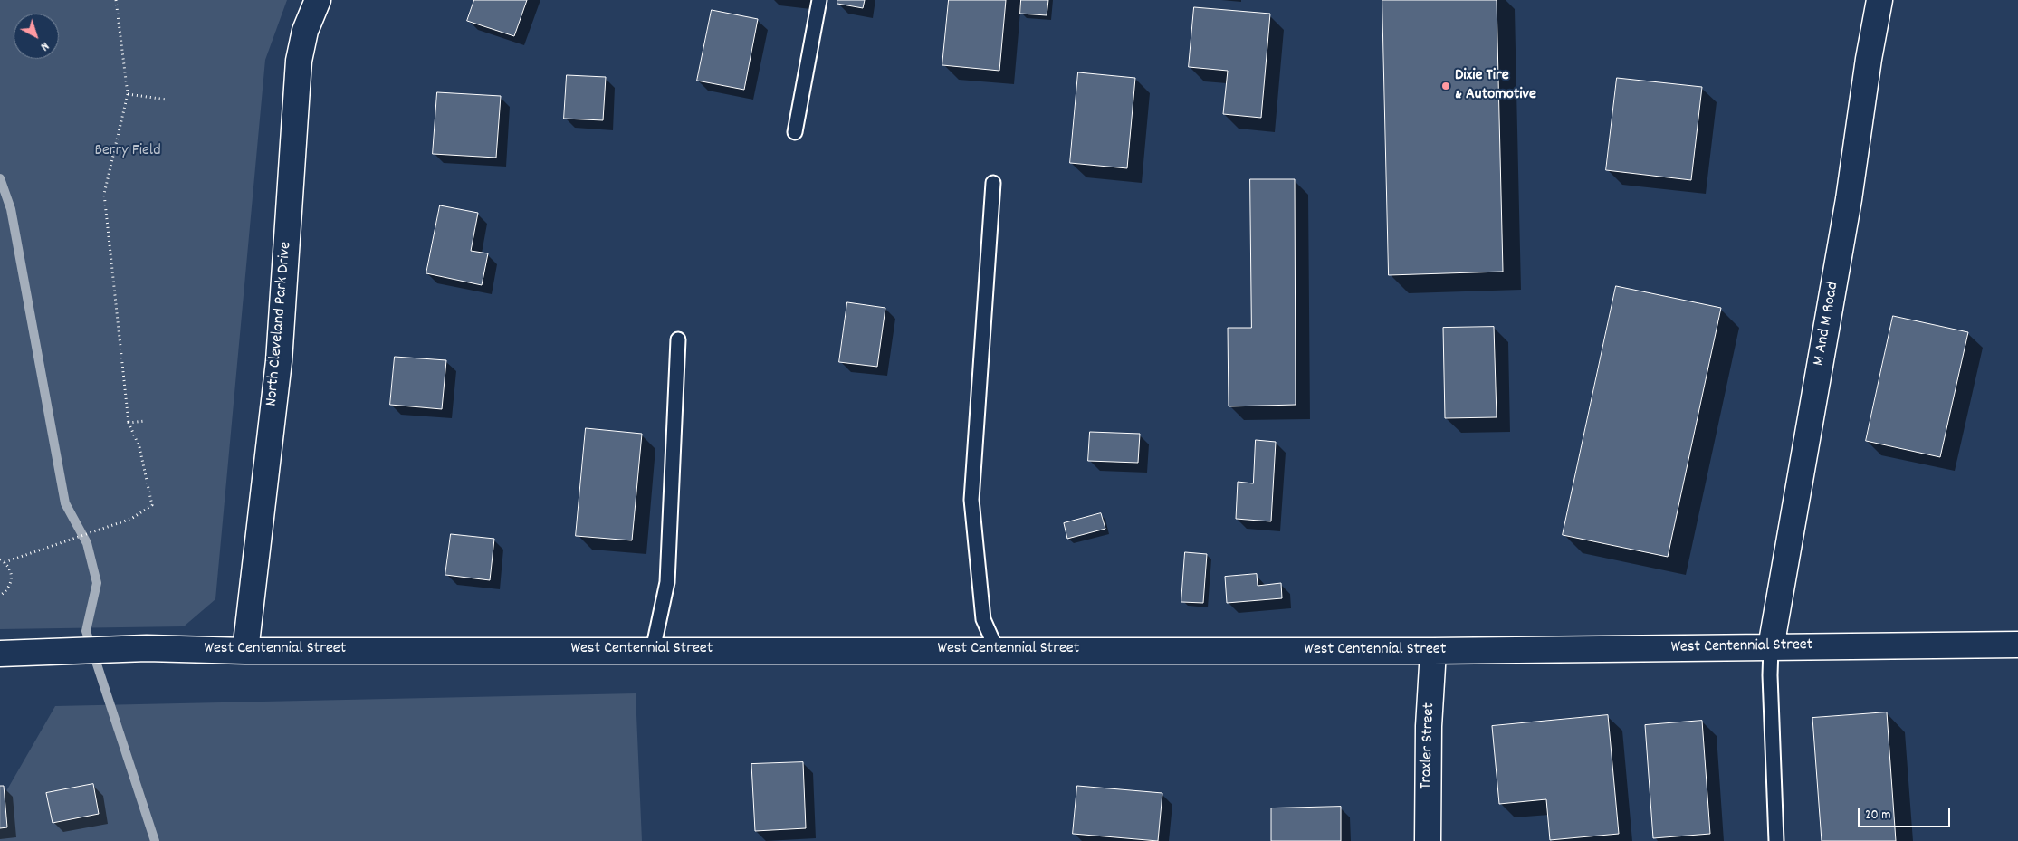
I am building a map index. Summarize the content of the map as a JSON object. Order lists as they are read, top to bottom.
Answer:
{
  "streets": {
    "street": [
      "North Cleveland Park Drive",
      "M And M Road",
      "West Centennial Street",
      "Traxler Street"
    ]
  },
  "crossings": [
    ["North Cleveland Park Drive", "West Centennial Street"],
    ["M And M Road", "West Centennial Street"],
    ["West Centennial Street", "Traxler Street"]
  ],
  "parks": ["Berry Field"],
  "places": ["Dixie Tire & Automotive"],
  "scale_bar": "20 m",
  "north": "bottom right"
}
